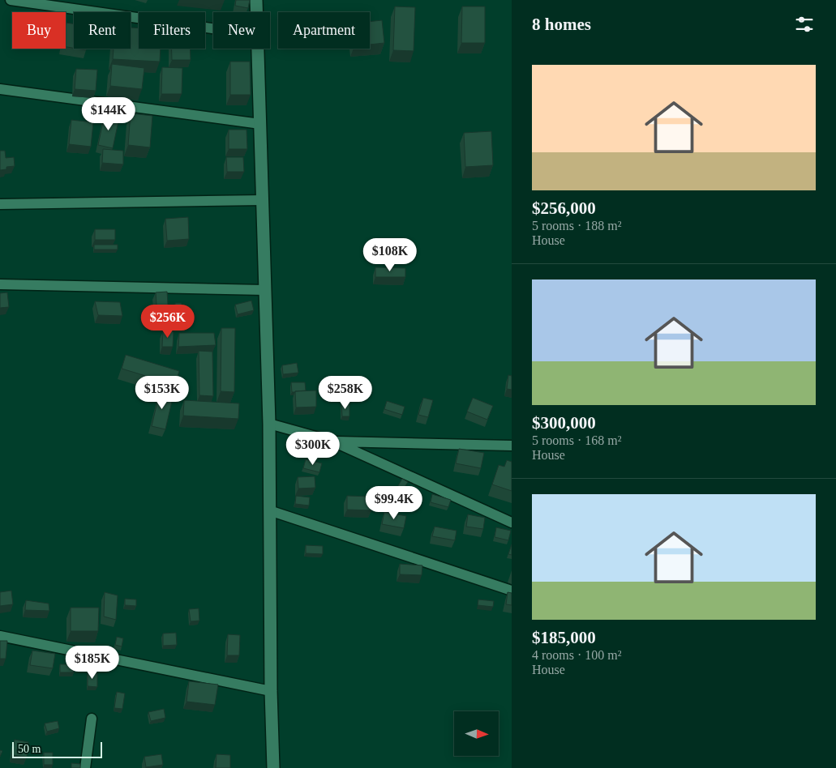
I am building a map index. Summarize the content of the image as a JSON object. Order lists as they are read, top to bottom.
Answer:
{
  "scale_bar": "50 m",
  "north": "right",
  "page": {
    "heading": "8 homes",
    "chip": [
      "Buy",
      "Rent",
      "Filters",
      "New",
      "Apartment"
    ],
    "list": [
      {
        "name": "$256,000",
        "note": "5 rooms · 188 m² · House"
      },
      {
        "name": "$300,000",
        "note": "5 rooms · 168 m² · House"
      },
      {
        "name": "$185,000",
        "note": "4 rooms · 100 m² · House"
      }
    ],
    "price": [
      "$144K",
      "$108K",
      "$256K",
      "$153K",
      "$258K",
      "$300K",
      "$99.4K",
      "$185K"
    ],
    "scale": "50 m"
  }
}
